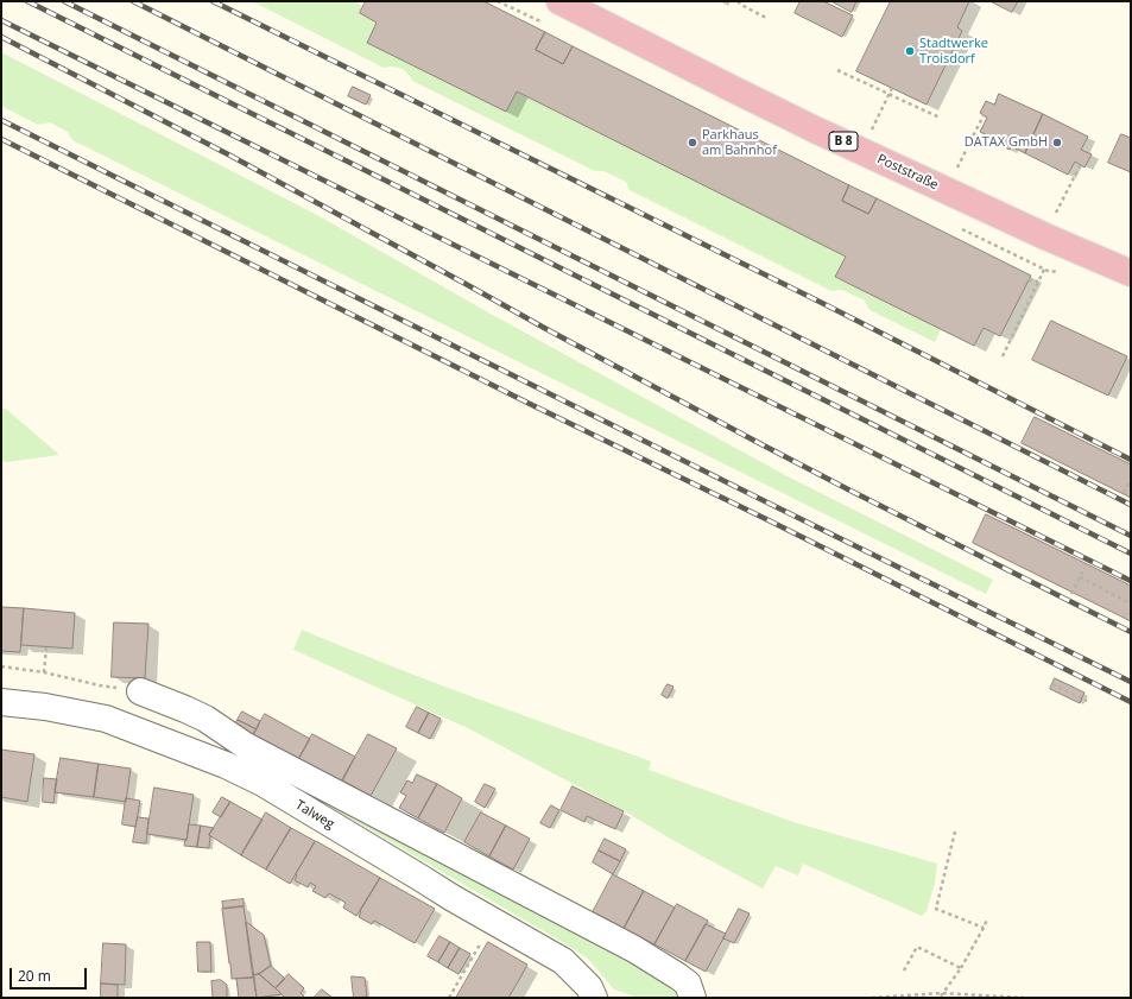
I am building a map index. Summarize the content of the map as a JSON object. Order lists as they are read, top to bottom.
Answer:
{
  "streets": {
    "main road": ["B 8", "Poststraße"],
    "street": ["Talweg"]
  },
  "places": ["Stadtwerke Troisdorf", "Parkhaus am Bahnhof", "DATAX GmbH"],
  "scale_bar": "20 m"
}
